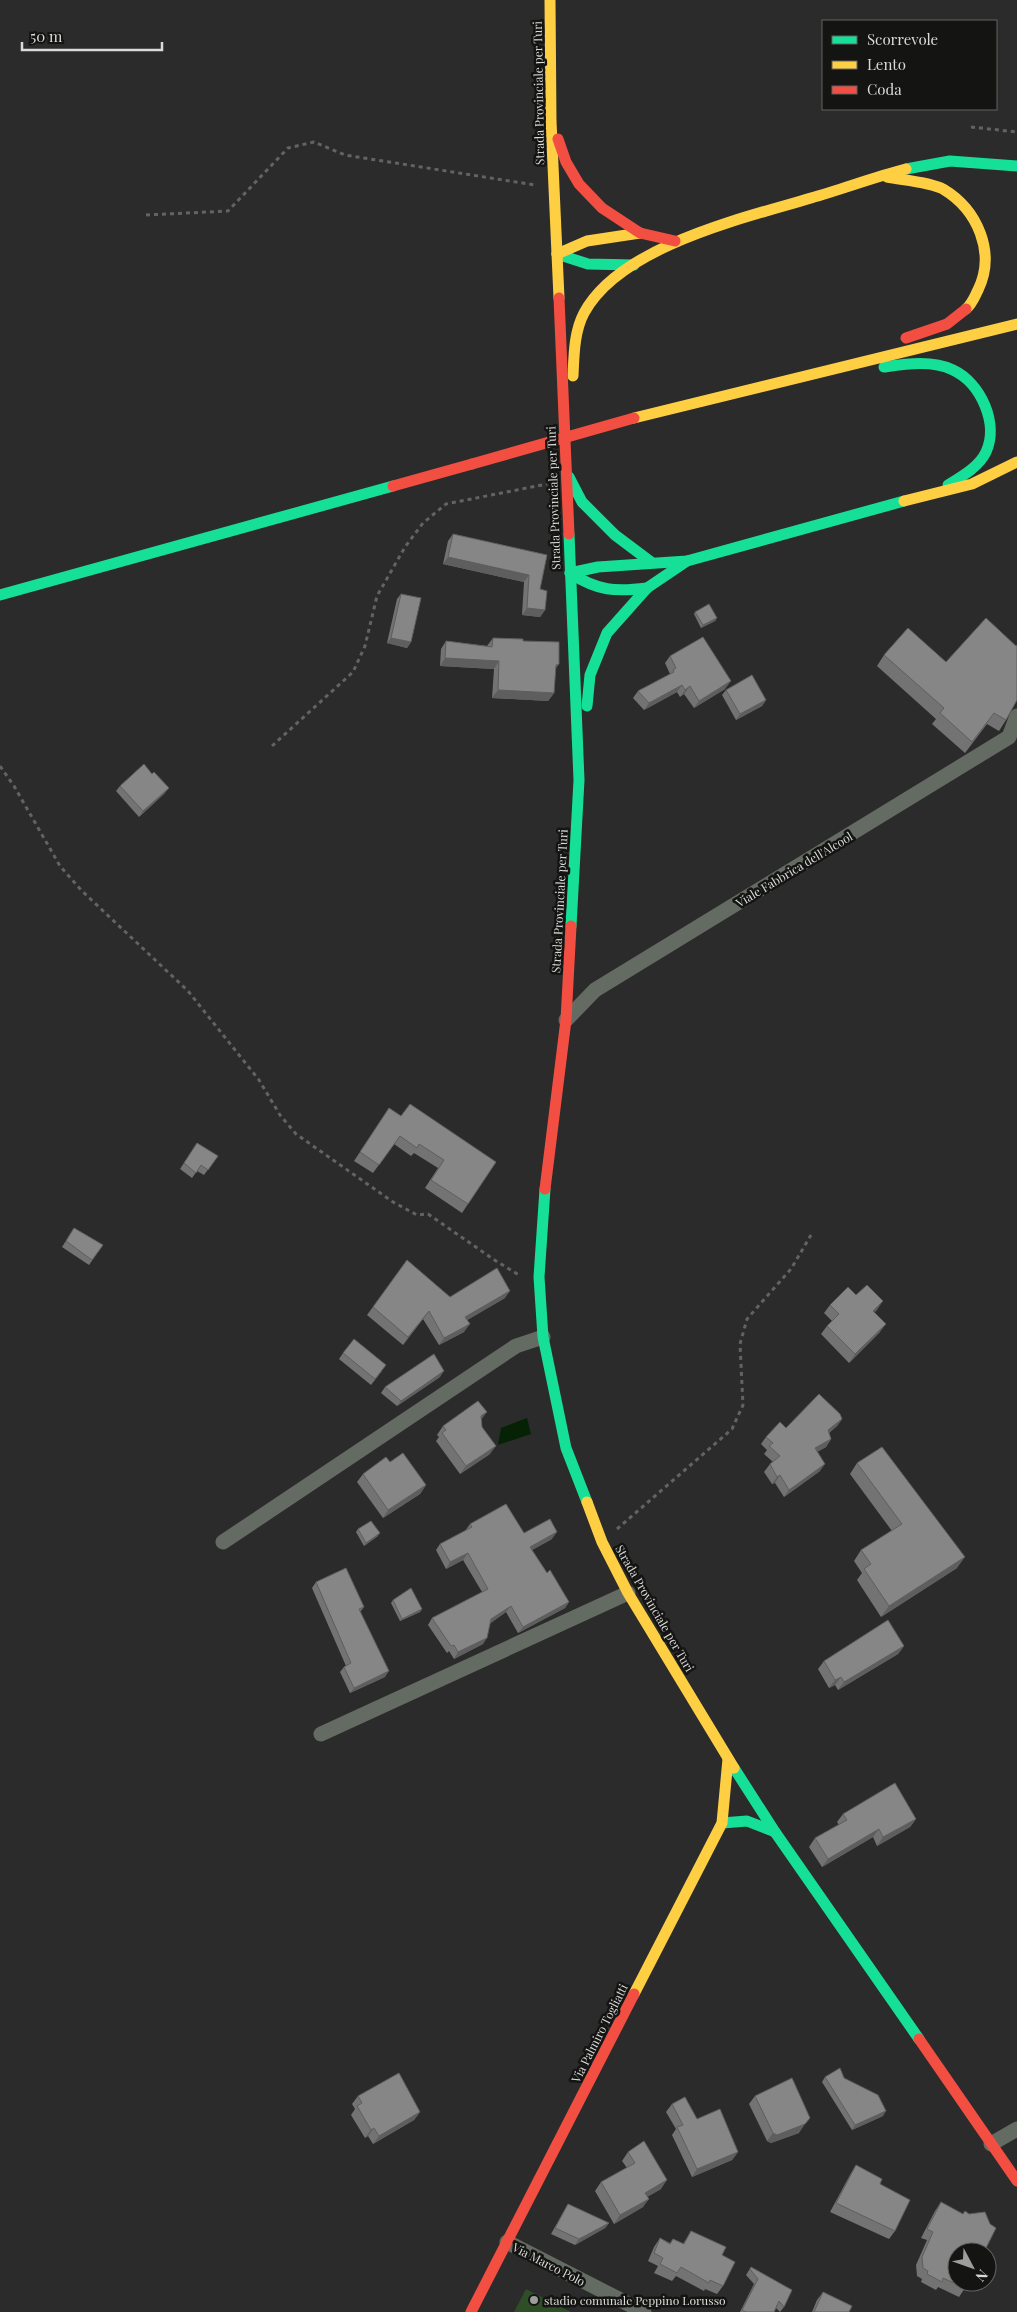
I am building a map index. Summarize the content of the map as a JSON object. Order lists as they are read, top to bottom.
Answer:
{
  "streets": {
    "main road": ["Strada Provinciale per Turi", "Via Palmiro Togliatti"],
    "street": ["Viale Fabbrica dell'Alcool", "Via Marco Polo"]
  },
  "crossings": [
    ["Strada Provinciale per Turi", "Viale Fabbrica dell'Alcool"],
    ["Strada Provinciale per Turi", "Via Palmiro Togliatti"],
    ["Via Palmiro Togliatti", "Via Marco Polo"]
  ],
  "places": ["stadio comunale Peppino Lorusso"],
  "legend": ["Scorrevole", "Lento", "Coda"],
  "scale_bar": "50 m",
  "north": "bottom right"
}
